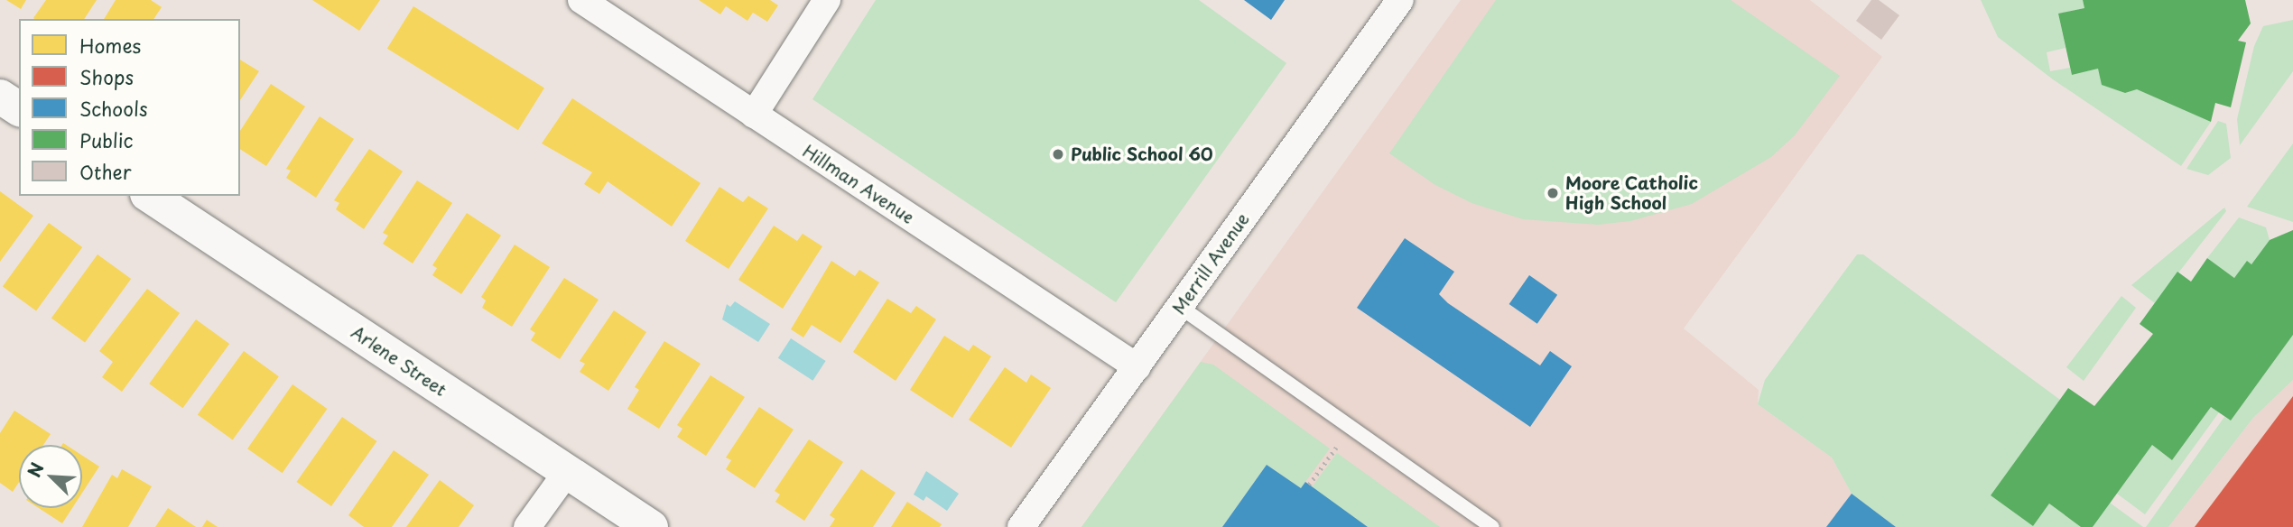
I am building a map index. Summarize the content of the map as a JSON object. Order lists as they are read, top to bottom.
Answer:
{
  "streets": {
    "street": ["Hillman Avenue", "Merrill Avenue", "Arlene Street"]
  },
  "crossings": [
    ["Hillman Avenue", "Merrill Avenue"]
  ],
  "places": ["Public School 60", "Moore Catholic High School"],
  "legend": [
    "Homes",
    "Shops",
    "Schools",
    "Public",
    "Other"
  ],
  "north": "top left"
}
